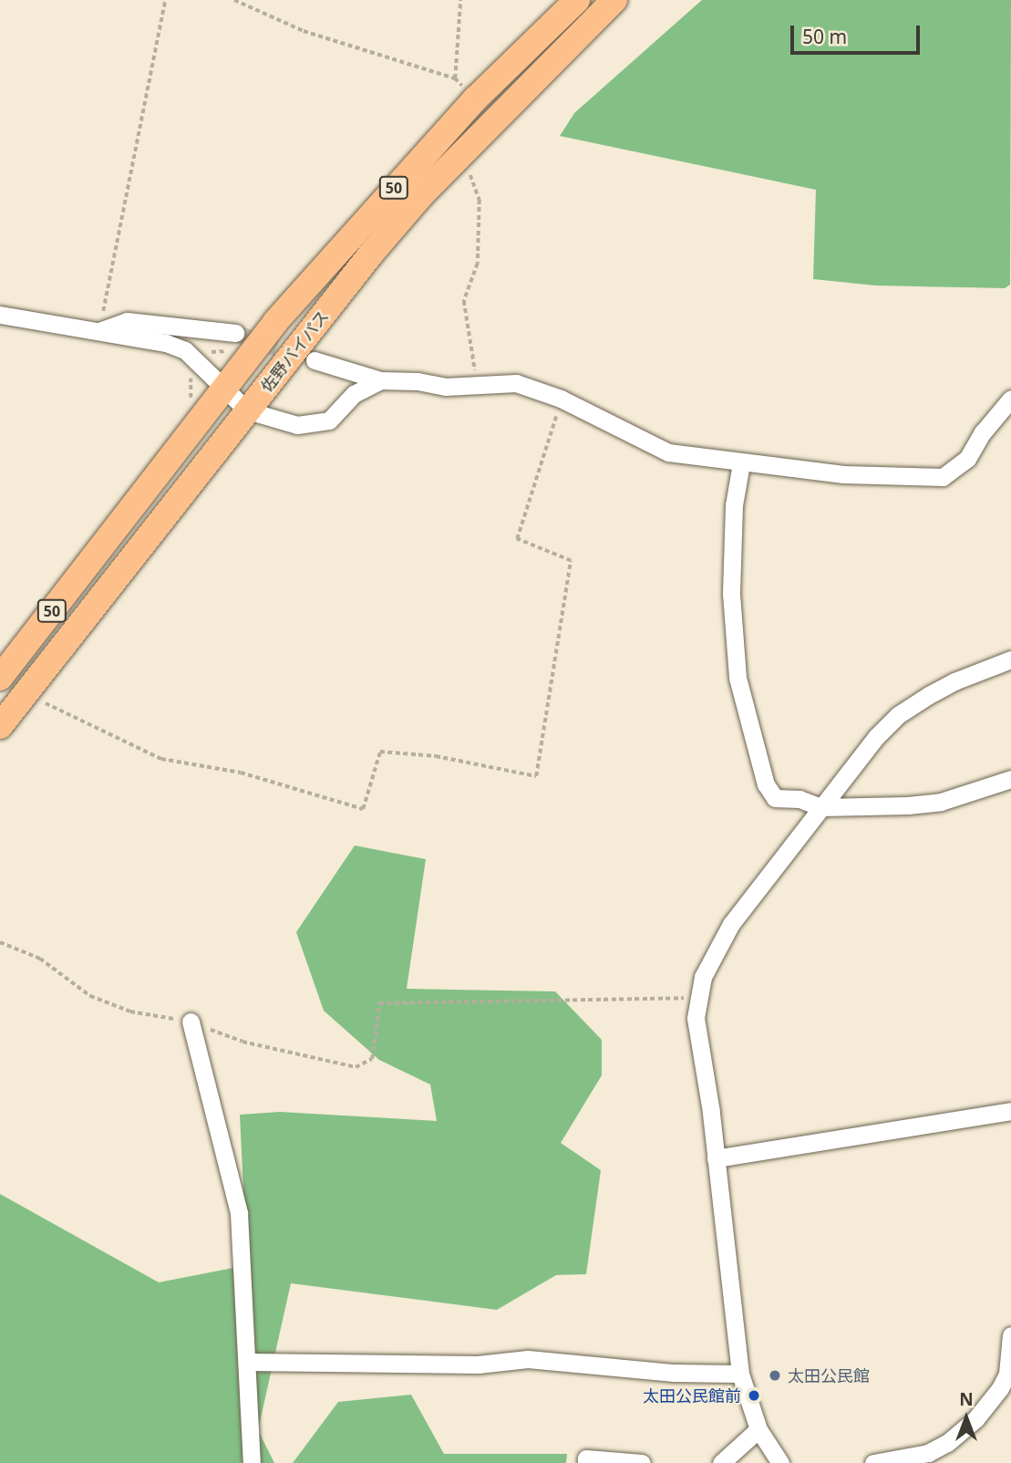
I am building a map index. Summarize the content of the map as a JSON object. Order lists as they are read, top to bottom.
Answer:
{
  "streets": {
    "highway": ["50", "佐野バイパス"]
  },
  "places": ["太田公民館", "太田公民館前"],
  "scale_bar": "50 m",
  "north": "top"
}
